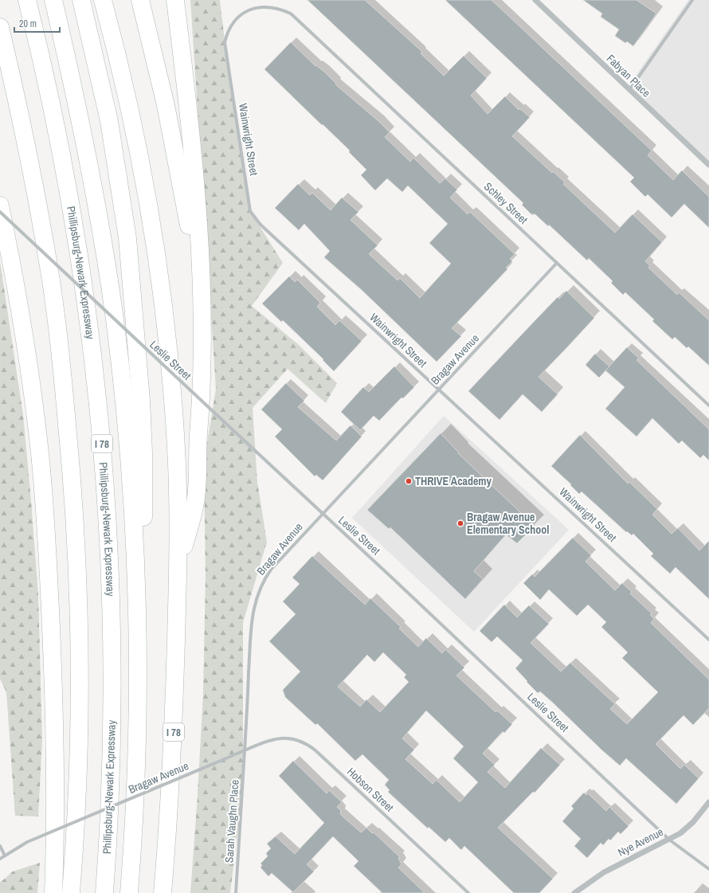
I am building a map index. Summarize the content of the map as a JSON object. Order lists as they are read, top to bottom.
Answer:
{
  "streets": {
    "highway": ["Phillipsburg-Newark Expressway", "I 78"],
    "street": [
      "Fabyan Place",
      "Wainwright Street",
      "Schley Street",
      "Bragaw Avenue",
      "Leslie Street",
      "Hobson Street",
      "Sarah Vaughn Place",
      "Nye Avenue"
    ]
  },
  "crossings": [
    ["Wainwright Street", "Schley Street"],
    ["Wainwright Street", "Bragaw Avenue"],
    ["Schley Street", "Bragaw Avenue"],
    ["Bragaw Avenue", "Leslie Street"],
    ["Bragaw Avenue", "Hobson Street"],
    ["Bragaw Avenue", "Sarah Vaughn Place"],
    ["Leslie Street", "Nye Avenue"],
    ["Hobson Street", "Sarah Vaughn Place"]
  ],
  "places": ["THRIVE Academy", "Bragaw Avenue Elementary School"],
  "scale_bar": "20 m"
}
